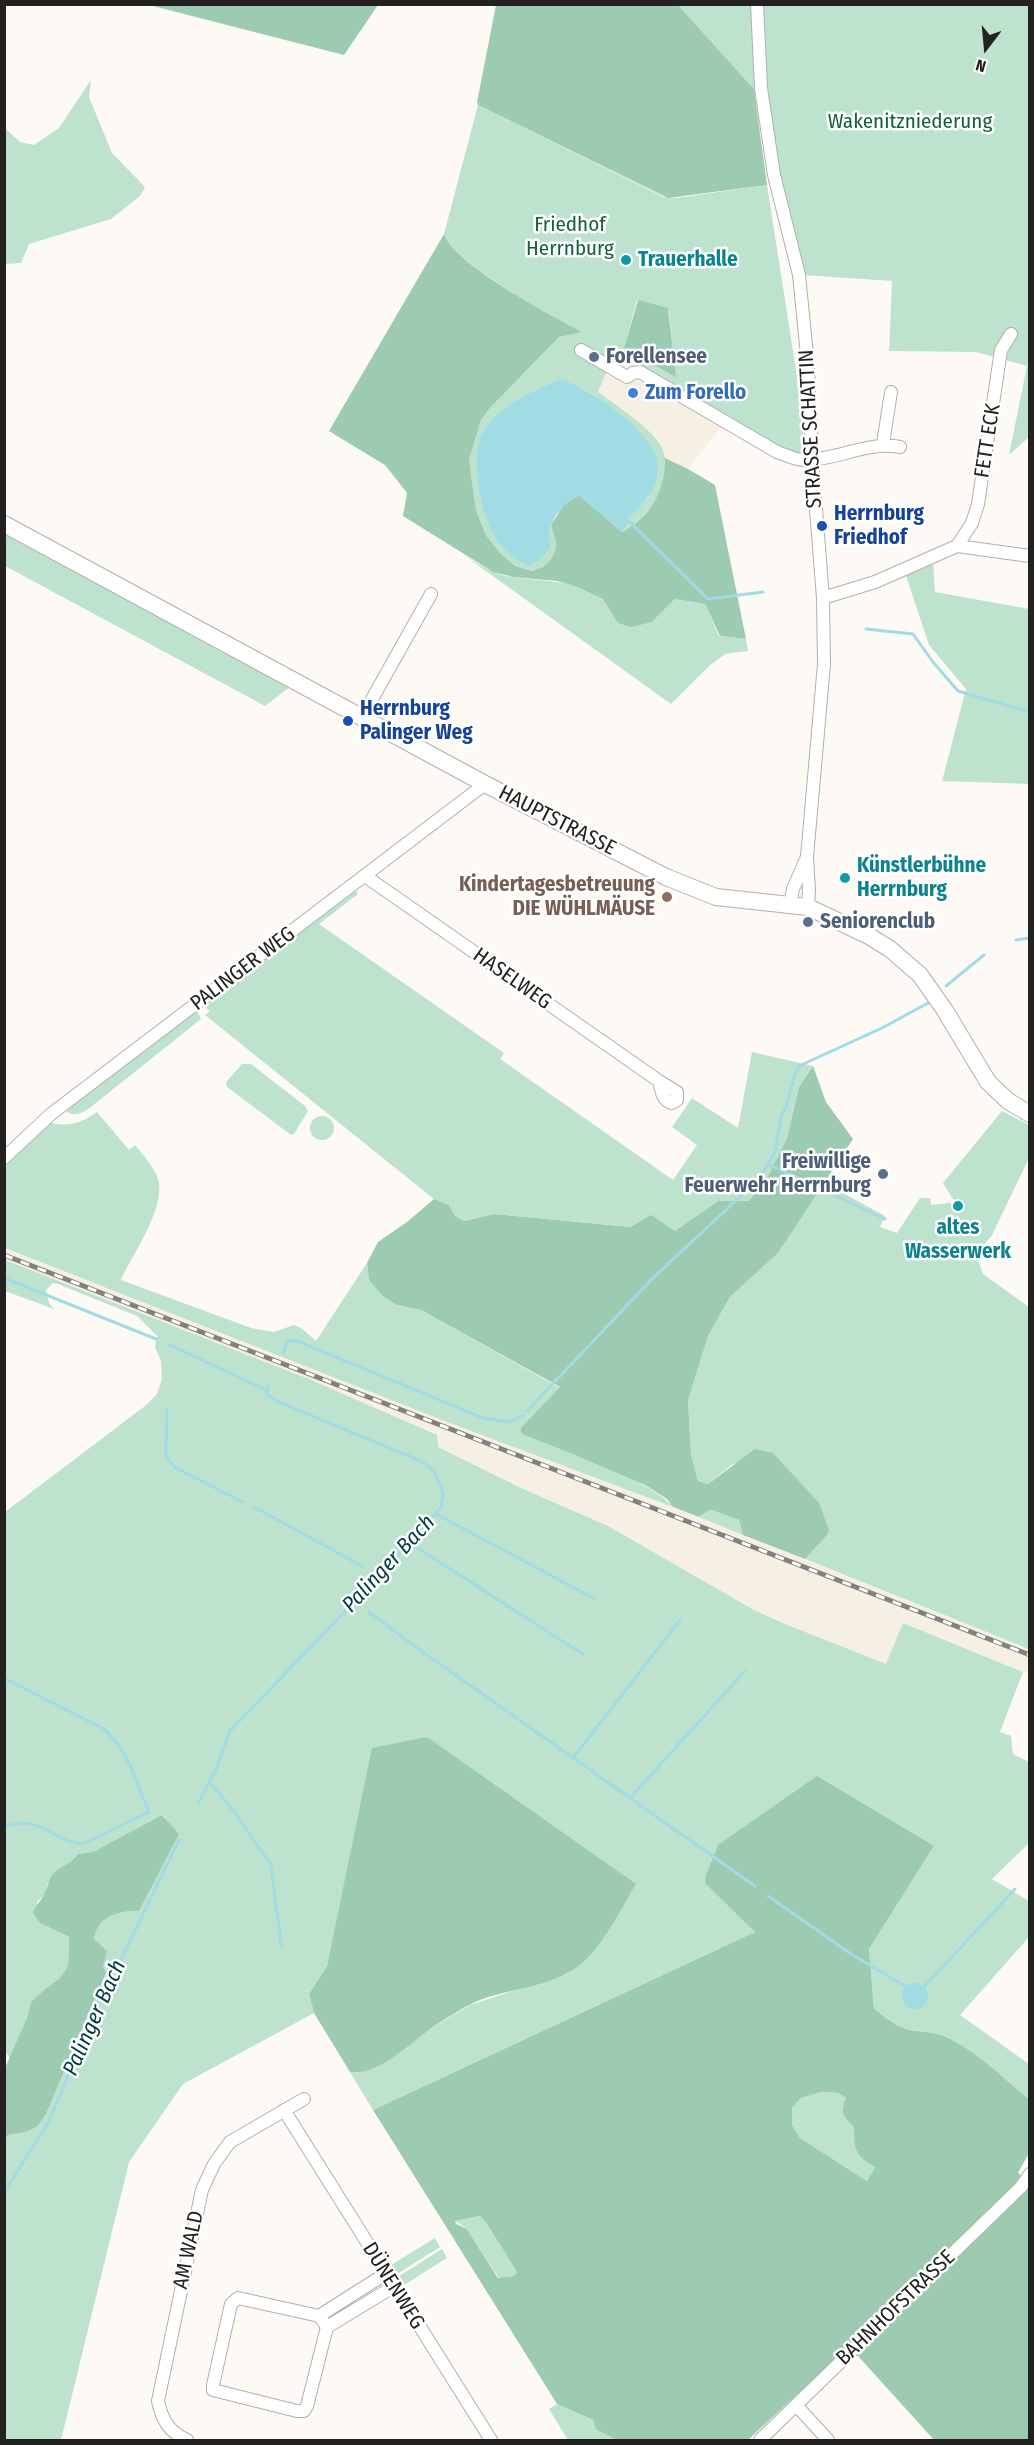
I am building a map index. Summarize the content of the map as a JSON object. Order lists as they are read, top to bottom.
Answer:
{
  "streets": {
    "main road": ["HAUPTSTRASSE"],
    "street": [
      "STRASSE SCHATTIN",
      "FETT ECK",
      "PALINGER WEG",
      "HASELWEG",
      "AM WALD",
      "DÜNENWEG",
      "BAHNHOFSTRASSE"
    ]
  },
  "crossings": [
    ["STRASSE SCHATTIN", "HAUPTSTRASSE"],
    ["HAUPTSTRASSE", "PALINGER WEG"],
    ["PALINGER WEG", "HASELWEG"],
    ["AM WALD", "DÜNENWEG"]
  ],
  "water": ["Palinger Bach"],
  "parks": ["Wakenitzniederung", "Friedhof Herrnburg"],
  "places": [
    "Trauerhalle",
    "Forellensee",
    "Zum Forello",
    "Herrnburg Friedhof",
    "Herrnburg Palinger Weg",
    "Künstlerbühne Herrnburg",
    "Kindertagesbetreuung DIE WÜHLMÄUSE",
    "Seniorenclub",
    "Freiwillige Feuerwehr Herrnburg",
    "altes Wasserwerk"
  ],
  "north": "bottom"
}
